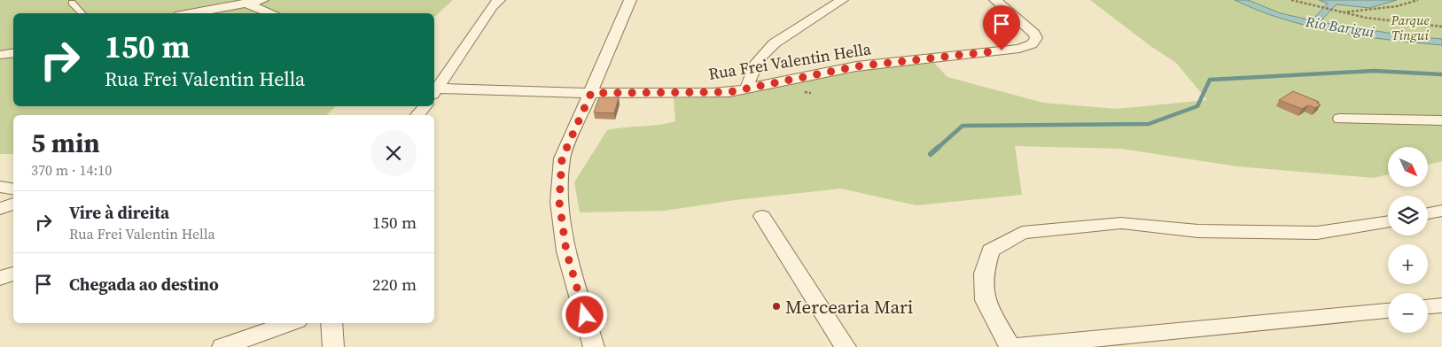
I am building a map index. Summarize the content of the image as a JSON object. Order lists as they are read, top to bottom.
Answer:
{
  "streets": {
    "street": ["Rua Frei Valentin Hella"]
  },
  "water": ["Rio Barigui"],
  "parks": ["Parque Tingui"],
  "places": ["Mercearia Mari"],
  "north": "bottom right",
  "page": {
    "turn": ["150 m", "Rua Frei Valentin Hella"],
    "heading": ["5 min", "370 m · 14:10"],
    "map_buttons": ["+", "−"],
    "list": [
      {
        "name": "Vire à direita",
        "note": "Rua Frei Valentin Hella",
        "value": "150 m"
      },
      {
        "name": "Chegada ao destino",
        "value": "220 m"
      }
    ]
  }
}
